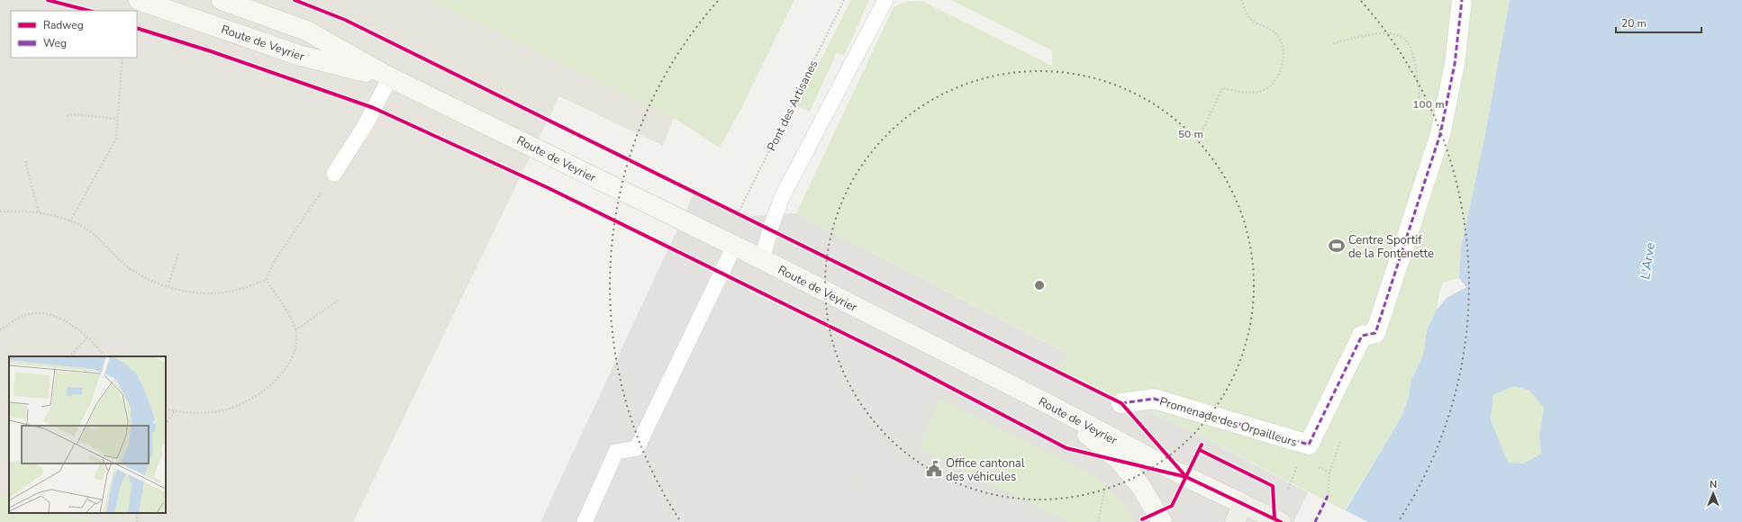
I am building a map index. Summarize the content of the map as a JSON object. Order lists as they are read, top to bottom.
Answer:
{
  "streets": {
    "main road": ["Route de Veyrier"],
    "street": ["Promenade des Orpailleurs"],
    "path": ["Pont des Artisanes"]
  },
  "water": ["L'Arve"],
  "places": {
    "sports": ["Centre Sportif de la Fontenette"],
    "public building": ["Office cantonal des véhicules"]
  },
  "legend": ["Radweg", "Weg"],
  "scale_bar": "20 m",
  "north": "top",
  "rings": ["100 m", "50 m"]
}
